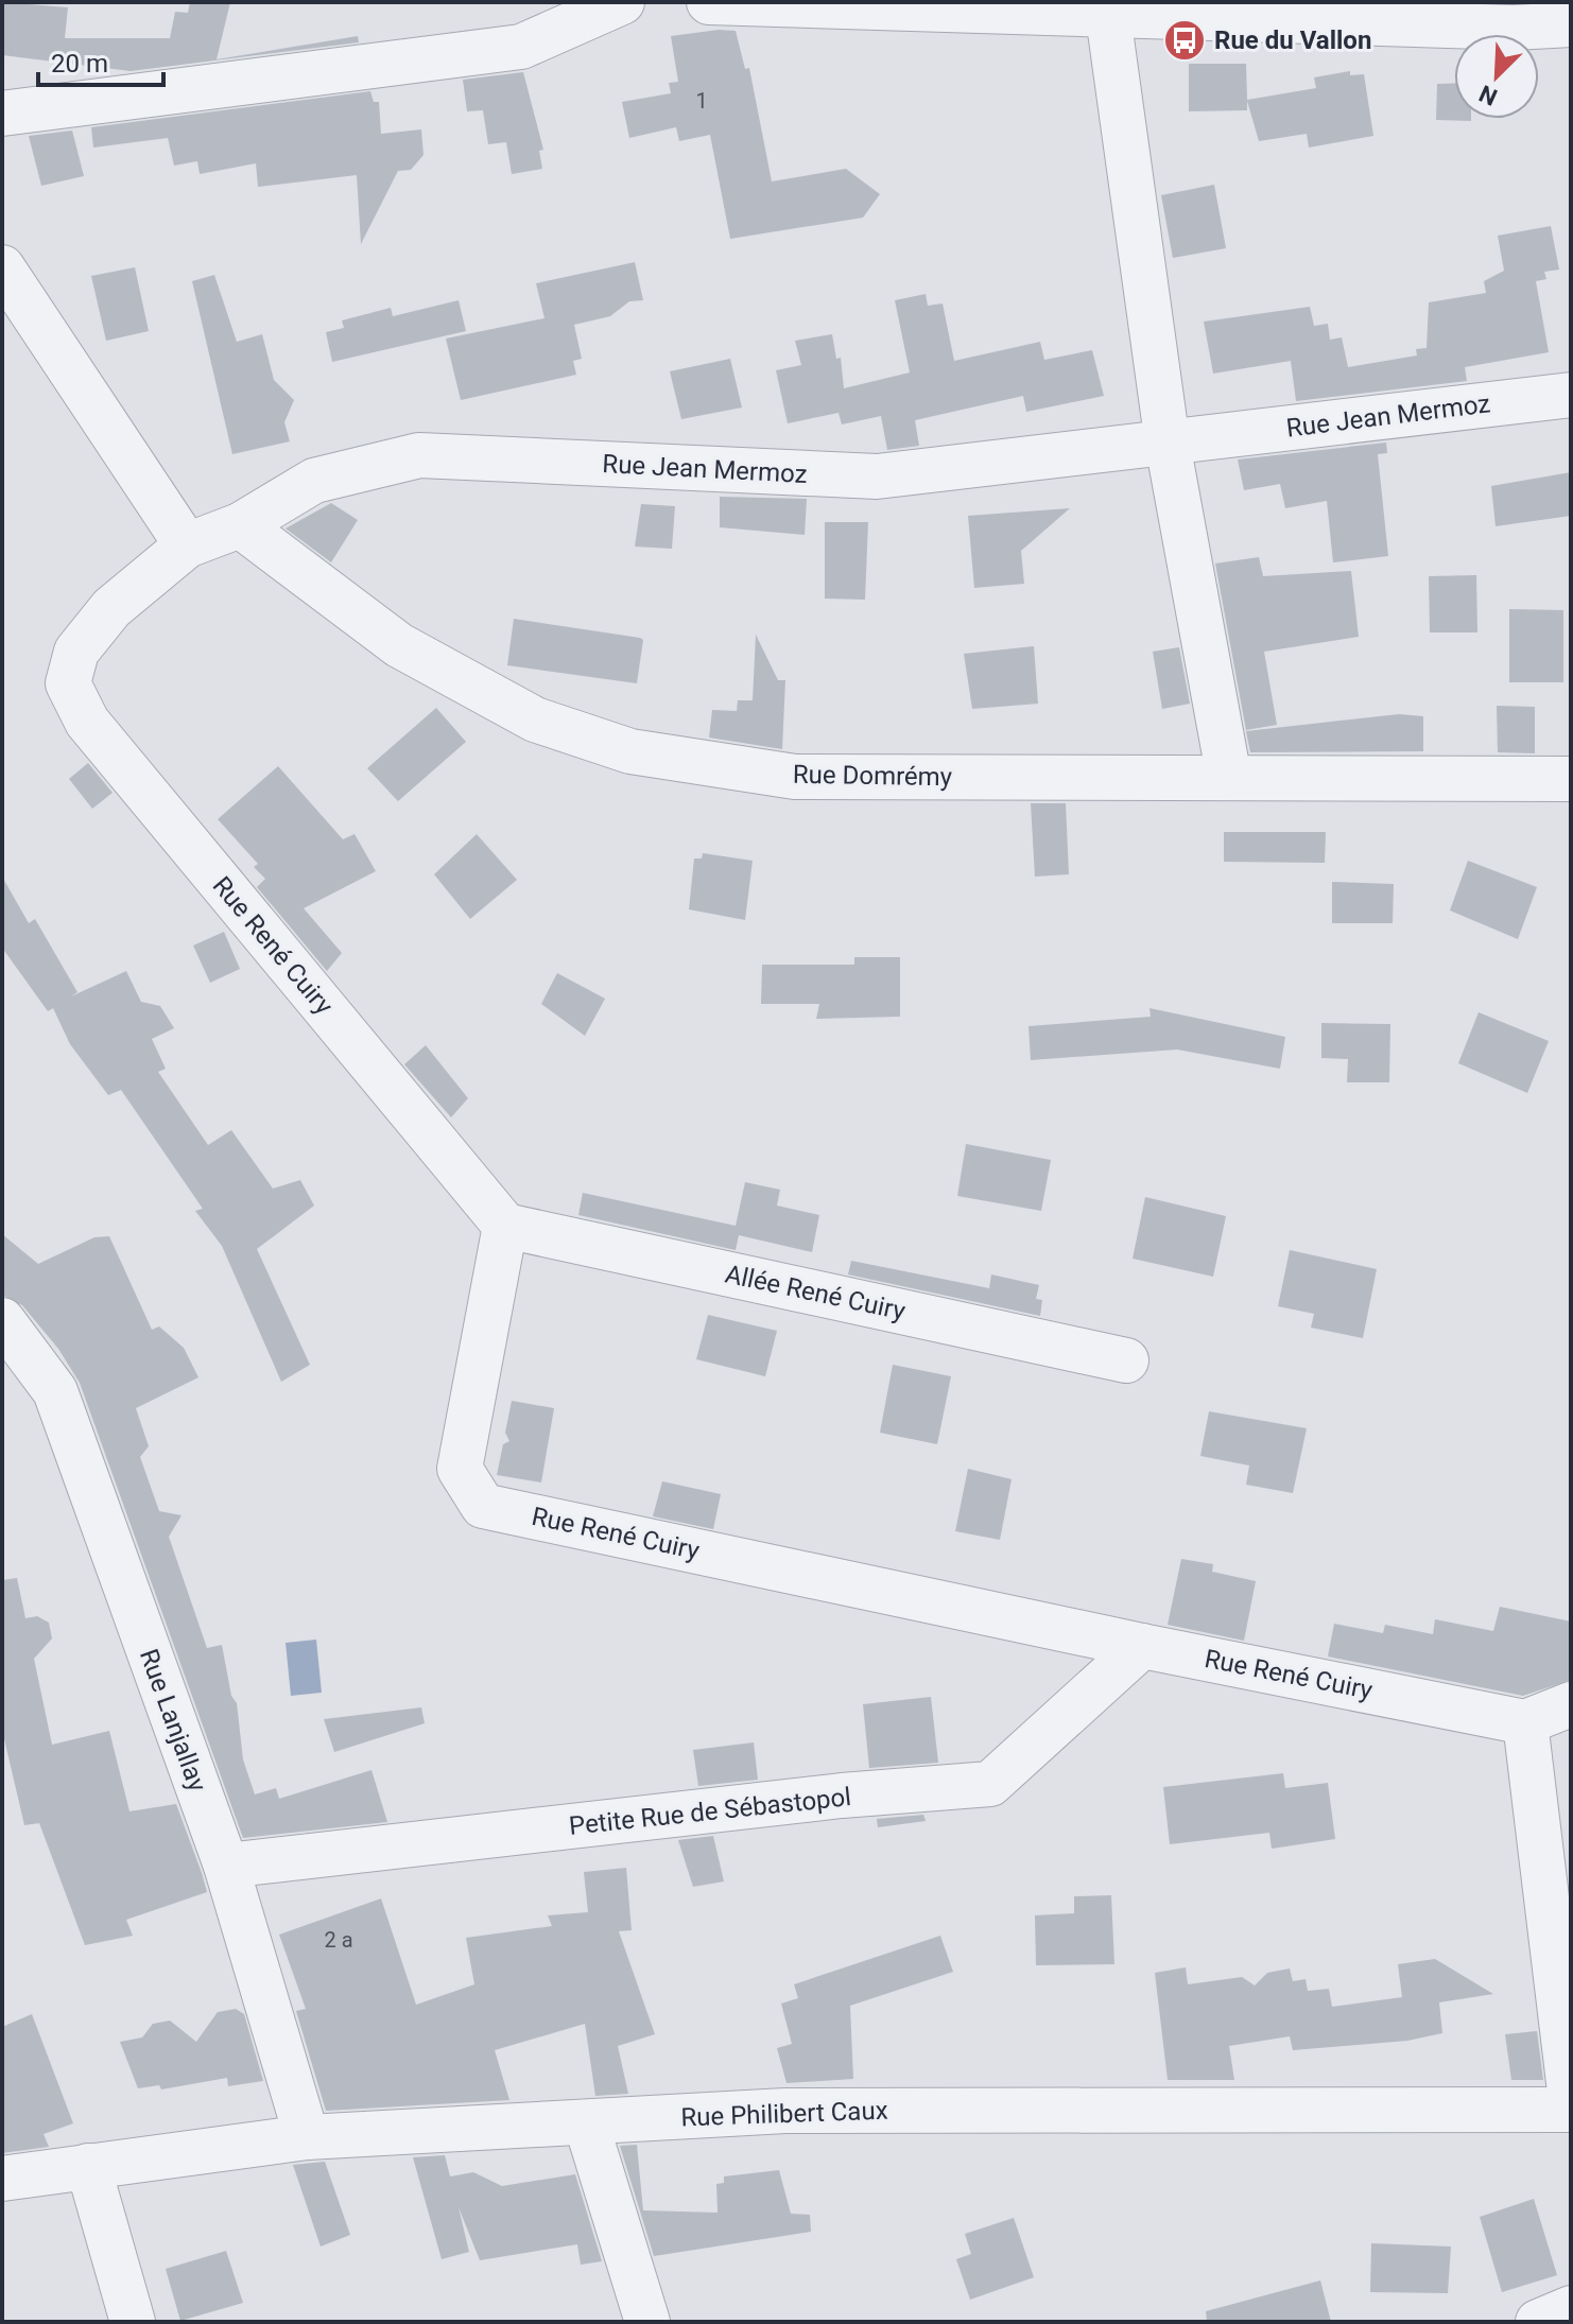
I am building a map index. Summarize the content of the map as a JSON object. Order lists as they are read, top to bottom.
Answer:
{
  "streets": {
    "street": [
      "Rue Jean Mermoz",
      "Rue Domrémy",
      "Rue René Cuiry",
      "Allée René Cuiry",
      "Rue Lanjallay",
      "Petite Rue de Sébastopol",
      "Rue Philibert Caux"
    ]
  },
  "crossings": [
    ["Rue Jean Mermoz", "Rue Domrémy"],
    ["Rue Jean Mermoz", "Rue René Cuiry"],
    ["Rue René Cuiry", "Allée René Cuiry"],
    ["Rue René Cuiry", "Petite Rue de Sébastopol"],
    ["Rue Lanjallay", "Petite Rue de Sébastopol"],
    ["Rue Lanjallay", "Rue Philibert Caux"]
  ],
  "places": {
    "bus stop": ["Rue du Vallon"]
  },
  "house_numbers": ["1", "2 a"],
  "scale_bar": "20 m",
  "north": "bottom left"
}
